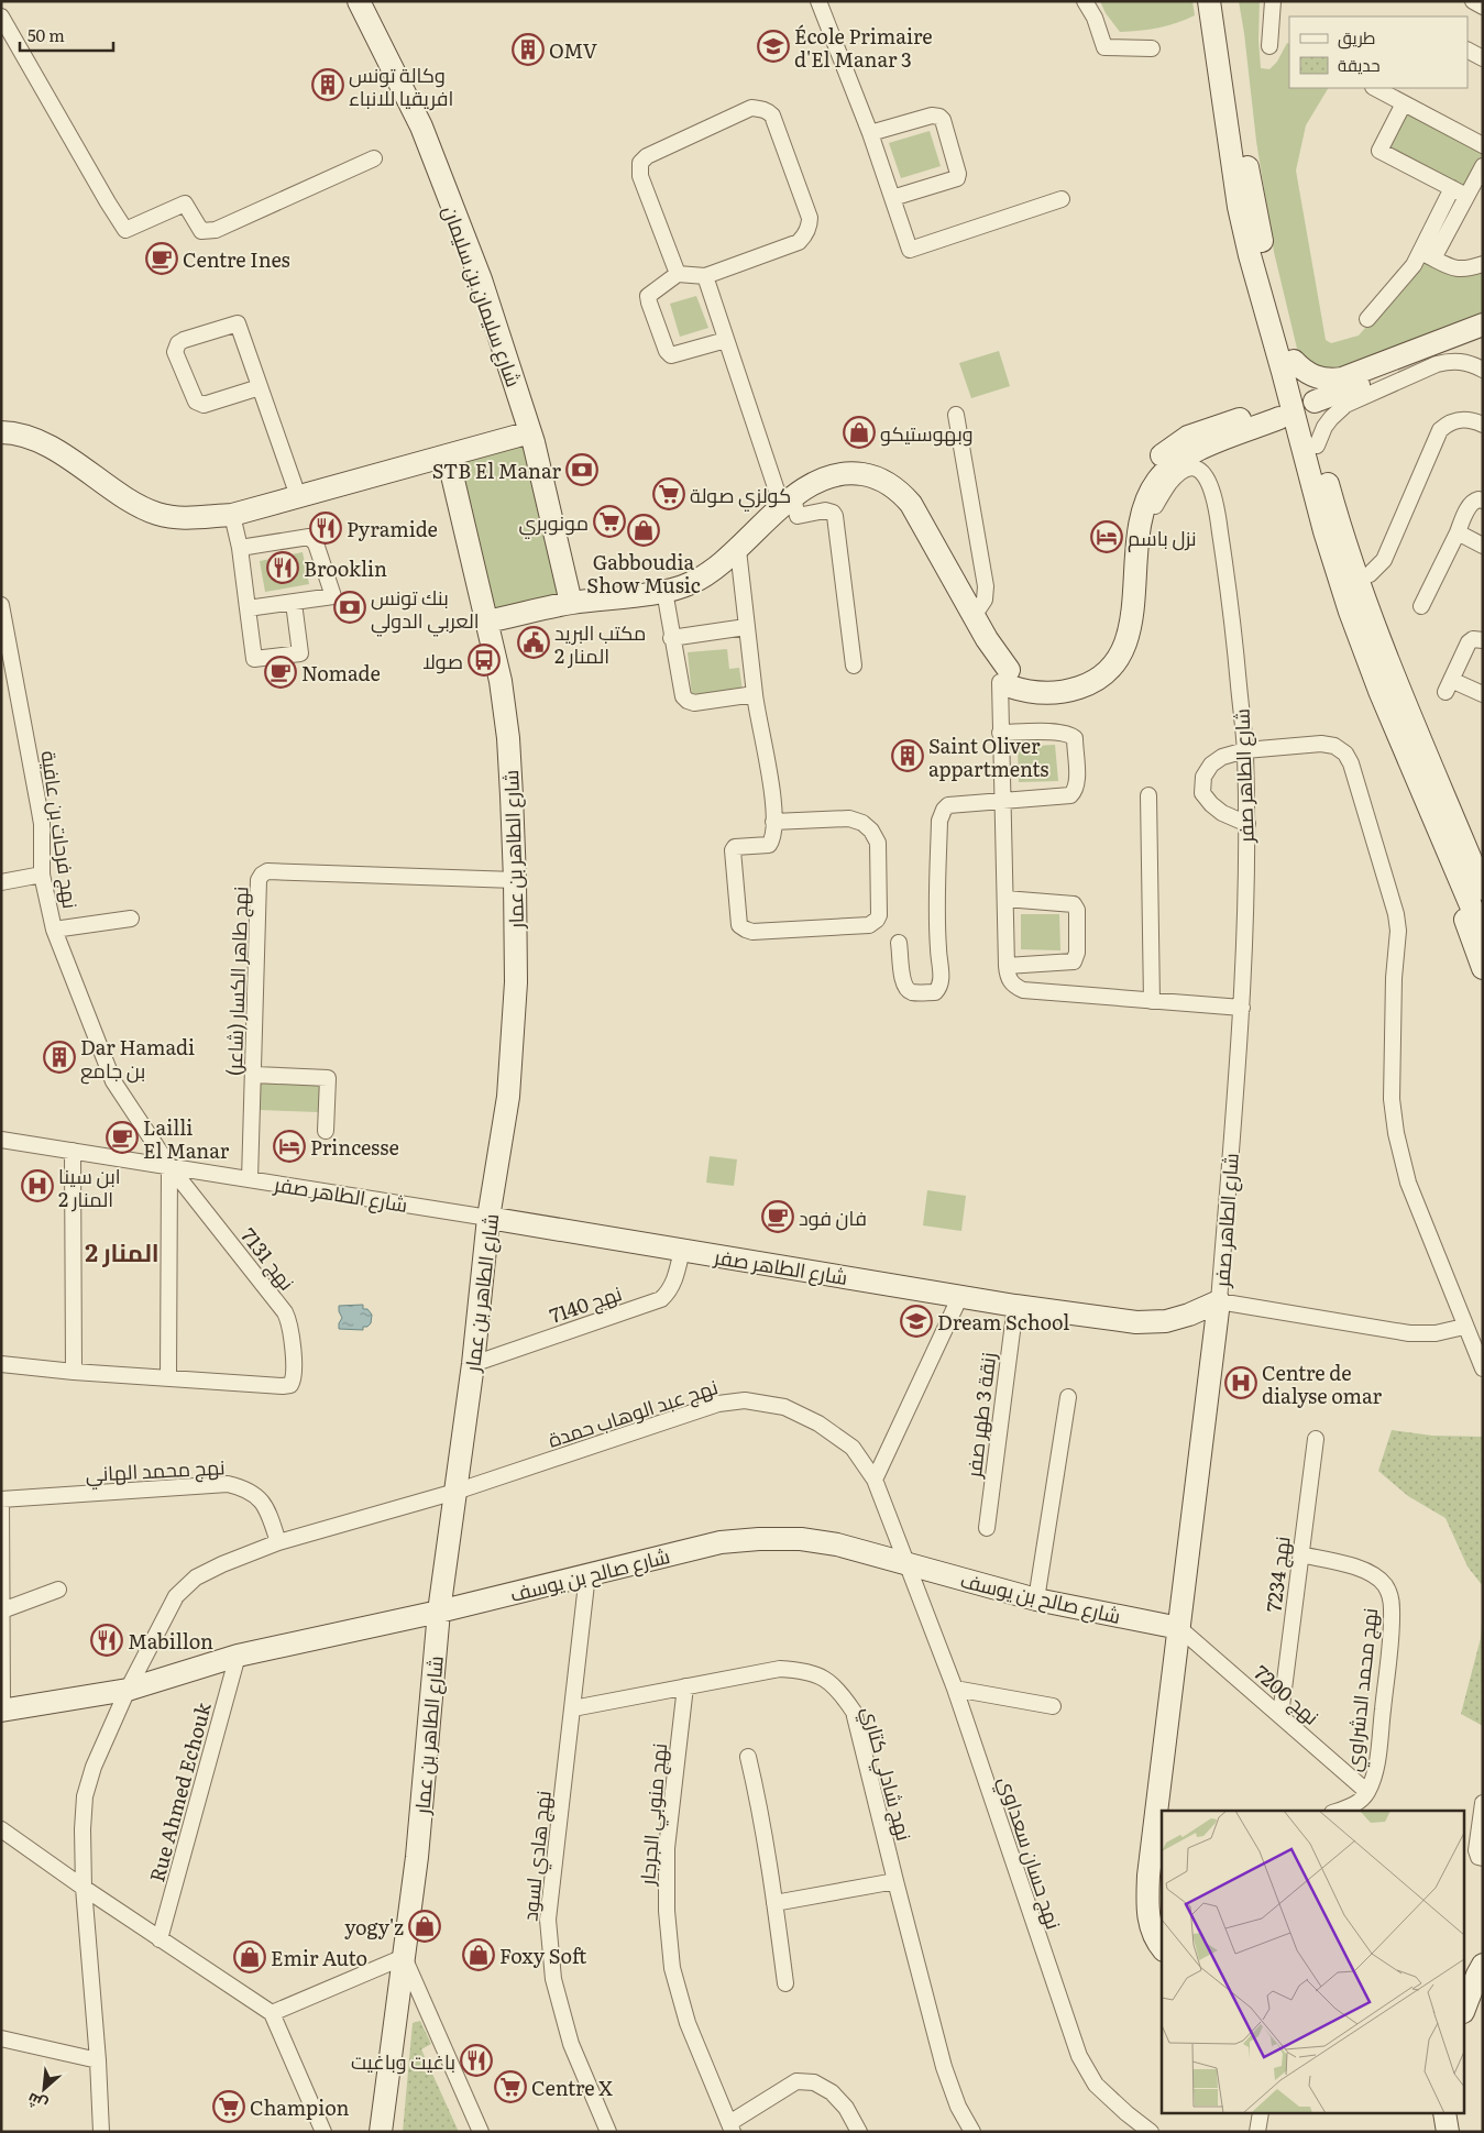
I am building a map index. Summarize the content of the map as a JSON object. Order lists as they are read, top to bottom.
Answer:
{
  "streets": {
    "street": [
      "شارع سليمان بن سليمان",
      "شارع الطاهر صفر",
      "نهج فرحات بن عافية",
      "شارع الطاهر بن عمار",
      "نهج طاهر الكسار (شاعر)",
      "نهج 7131",
      "نهج 7140",
      "نهج عبد الوهاب حمدة",
      "زنقة 3 طهر صفر",
      "نهج محمد الهاني",
      "شارع صالح بن يوسف",
      "نهج 7234",
      "نهج محمد الدشراوي",
      "نهج 7200",
      "نهج شادلي كتاري",
      "Rue Ahmed Echouk",
      "نهج منوبي الجرجار",
      "نهج حسان سعداوي",
      "نهج هادي لسود"
    ]
  },
  "crossings": [
    ["شارع الطاهر صفر", "نهج فرحات بن عافية"],
    ["شارع الطاهر صفر", "شارع الطاهر بن عمار"],
    ["شارع الطاهر صفر", "نهج طاهر الكسار (شاعر)"],
    ["شارع الطاهر صفر", "نهج 7131"],
    ["شارع الطاهر صفر", "نهج 7140"],
    ["شارع الطاهر صفر", "زنقة 3 طهر صفر"],
    ["نهج فرحات بن عافية", "نهج 7131"],
    ["شارع الطاهر بن عمار", "نهج طاهر الكسار (شاعر)"],
    ["شارع الطاهر بن عمار", "نهج 7140"],
    ["شارع الطاهر بن عمار", "نهج عبد الوهاب حمدة"],
    ["شارع الطاهر بن عمار", "شارع صالح بن يوسف"],
    ["نهج عبد الوهاب حمدة", "نهج محمد الهاني"],
    ["نهج عبد الوهاب حمدة", "شارع صالح بن يوسف"],
    ["نهج عبد الوهاب حمدة", "نهج حسان سعداوي"],
    ["شارع صالح بن يوسف", "نهج 7200"],
    ["شارع صالح بن يوسف", "Rue Ahmed Echouk"],
    ["شارع صالح بن يوسف", "نهج حسان سعداوي"],
    ["شارع صالح بن يوسف", "نهج هادي لسود"],
    ["نهج 7234", "نهج محمد الدشراوي"],
    ["نهج 7234", "نهج 7200"],
    ["نهج محمد الدشراوي", "نهج 7200"],
    ["نهج شادلي كتاري", "نهج منوبي الجرجار"],
    ["نهج شادلي كتاري", "نهج هادي لسود"]
  ],
  "districts": ["المنار 2"],
  "places": {
    "school or university": ["École Primaire d'El Manar 3", "Dream School"],
    "building": [
      "OMV",
      "وكالة تونس افريقيا للانباء",
      "Saint Oliver appartments",
      "Dar Hamadi بن جامع"
    ],
    "cafe": [
      "Centre Ines",
      "Nomade",
      "Lailli El Manar",
      "فان فود"
    ],
    "shop": [
      "وبهوستيكو",
      "Gabboudia Show Music",
      "yogy'z",
      "Foxy Soft",
      "Emir Auto"
    ],
    "bank": ["STB El Manar", "بنك تونس العربي الدولي"],
    "supermarket": [
      "كولزي صولة",
      "مونوبري",
      "Centre X",
      "Champion"
    ],
    "restaurant": [
      "Pyramide",
      "Brooklin",
      "Mabillon",
      "باغيت وباغيت"
    ],
    "hotel": ["نزل باسم", "Princesse"],
    "public building": ["مكتب البريد المنار 2"],
    "bus stop": ["صولا"],
    "hospital": ["ابن سينا المنار 2", "Centre de dialyse omar"]
  },
  "legend": ["طريق", "حديقة"],
  "scale_bar": "50 m",
  "north": "bottom left"
}
